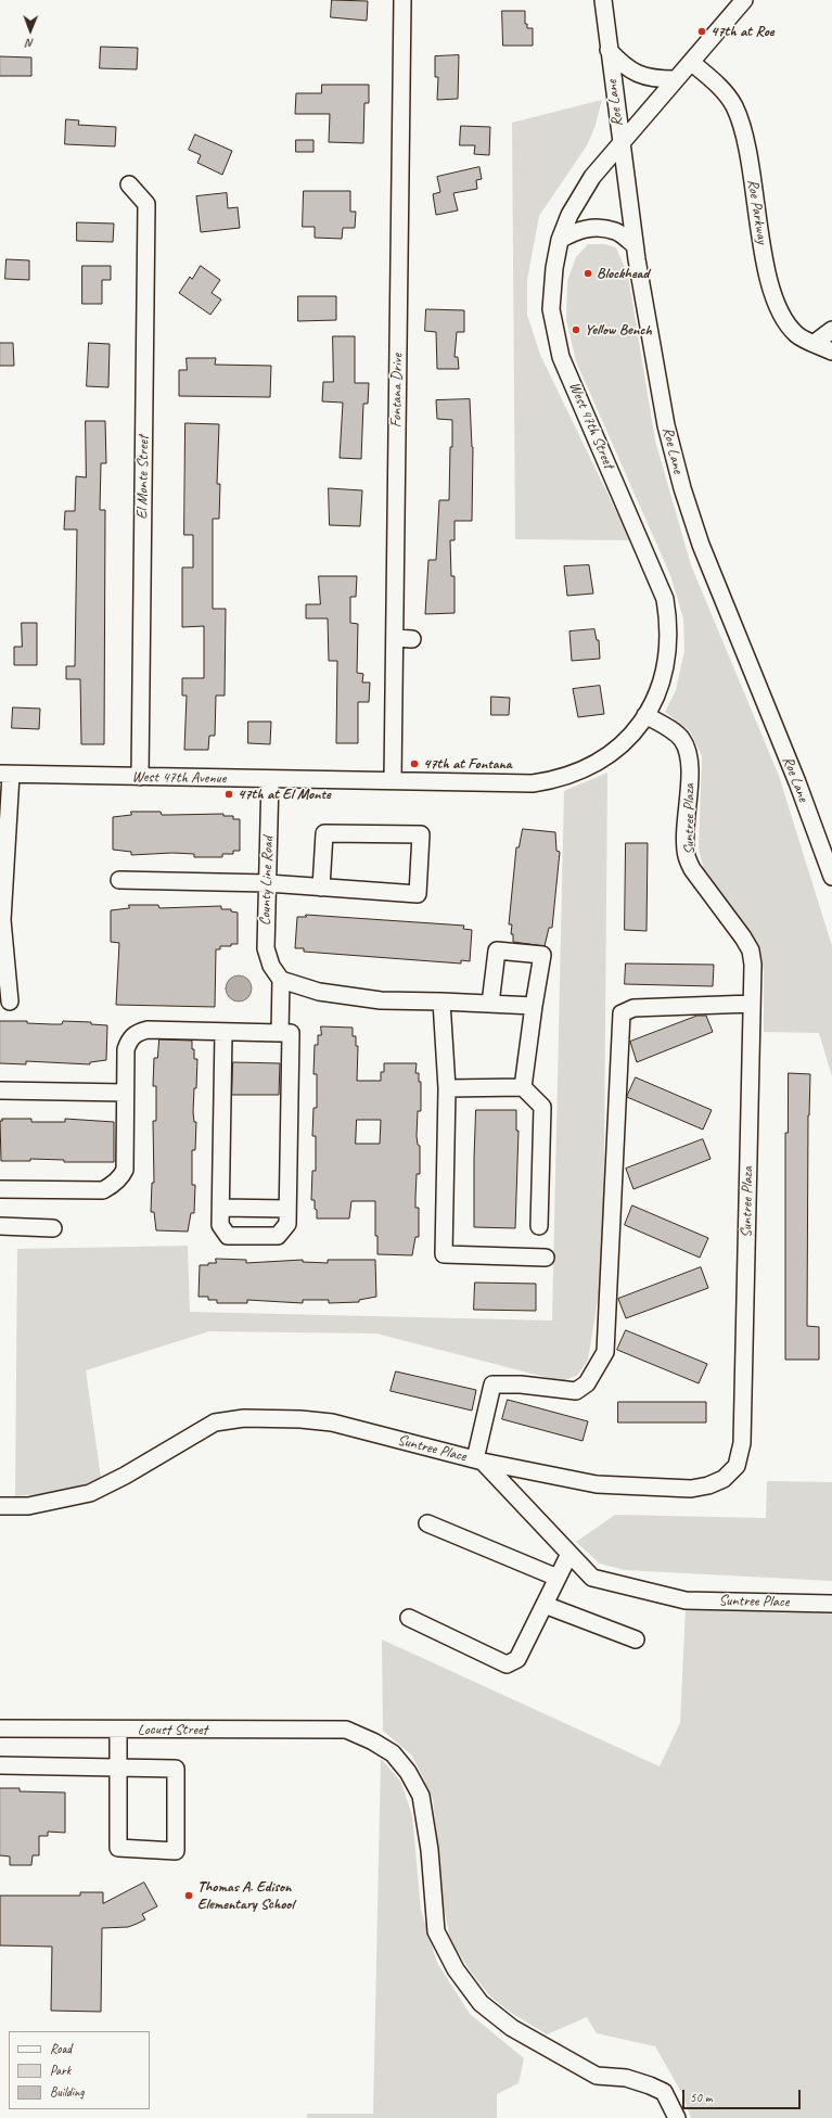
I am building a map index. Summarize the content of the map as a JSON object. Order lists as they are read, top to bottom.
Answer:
{
  "streets": {
    "street": [
      "Roe Lane",
      "Roe Parkway",
      "Fontana Drive",
      "West 47th Street",
      "El Monte Street",
      "West 47th Avenue",
      "Suntree Plaza",
      "County Line Road",
      "Suntree Place",
      "Locust Street"
    ]
  },
  "crossings": [
    ["Roe Lane", "West 47th Street"],
    ["Roe Parkway", "West 47th Street"],
    ["Fontana Drive", "West 47th Avenue"],
    ["West 47th Street", "West 47th Avenue"],
    ["West 47th Street", "Suntree Plaza"],
    ["El Monte Street", "West 47th Avenue"],
    ["West 47th Avenue", "Suntree Plaza"],
    ["West 47th Avenue", "County Line Road"],
    ["Suntree Plaza", "Suntree Place"]
  ],
  "places": [
    "47th at Roe",
    "Blockhead",
    "Yellow Bench",
    "47th at Fontana",
    "47th at El Monte",
    "Thomas A. Edison Elementary School"
  ],
  "legend": ["Road", "Park", "Building"],
  "scale_bar": "50 m",
  "north": "bottom"
}
